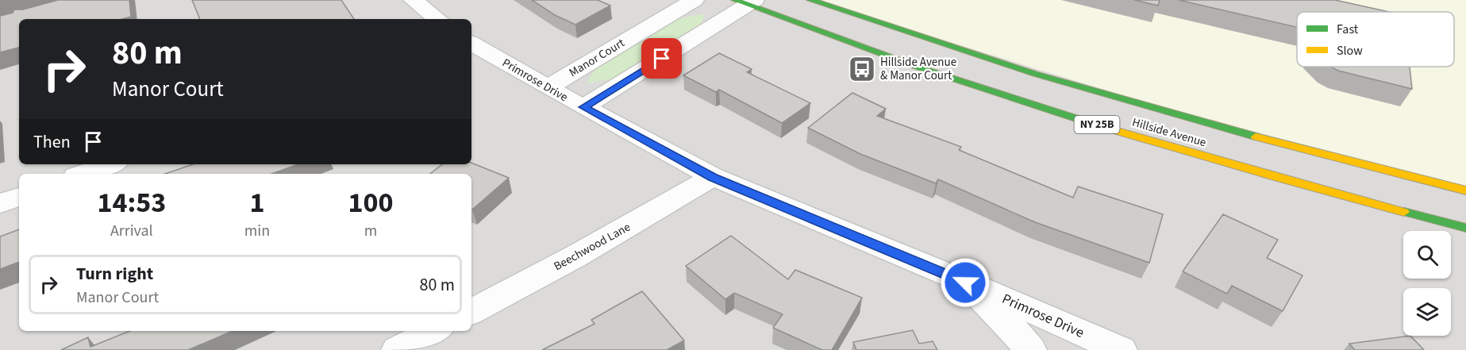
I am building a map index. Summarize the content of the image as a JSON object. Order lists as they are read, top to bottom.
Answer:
{
  "streets": {
    "main road": ["NY 25B", "Hillside Avenue"],
    "street": ["Manor Court", "Primrose Drive", "Beechwood Lane"]
  },
  "crossings": [
    ["Manor Court", "Primrose Drive"],
    ["Primrose Drive", "Beechwood Lane"]
  ],
  "places": {
    "bus stop": ["Hillside Avenue & Manor Court"]
  },
  "legend": ["Fast", "Slow"],
  "page": {
    "turn": ["80 m", "Manor Court"],
    "then": "Then",
    "eta": [
      "14:53",
      "Arrival",
      "1",
      "min",
      "100",
      "m"
    ],
    "list": [
      {
        "name": "Turn right",
        "note": "Manor Court",
        "value": "80 m"
      }
    ]
  }
}
